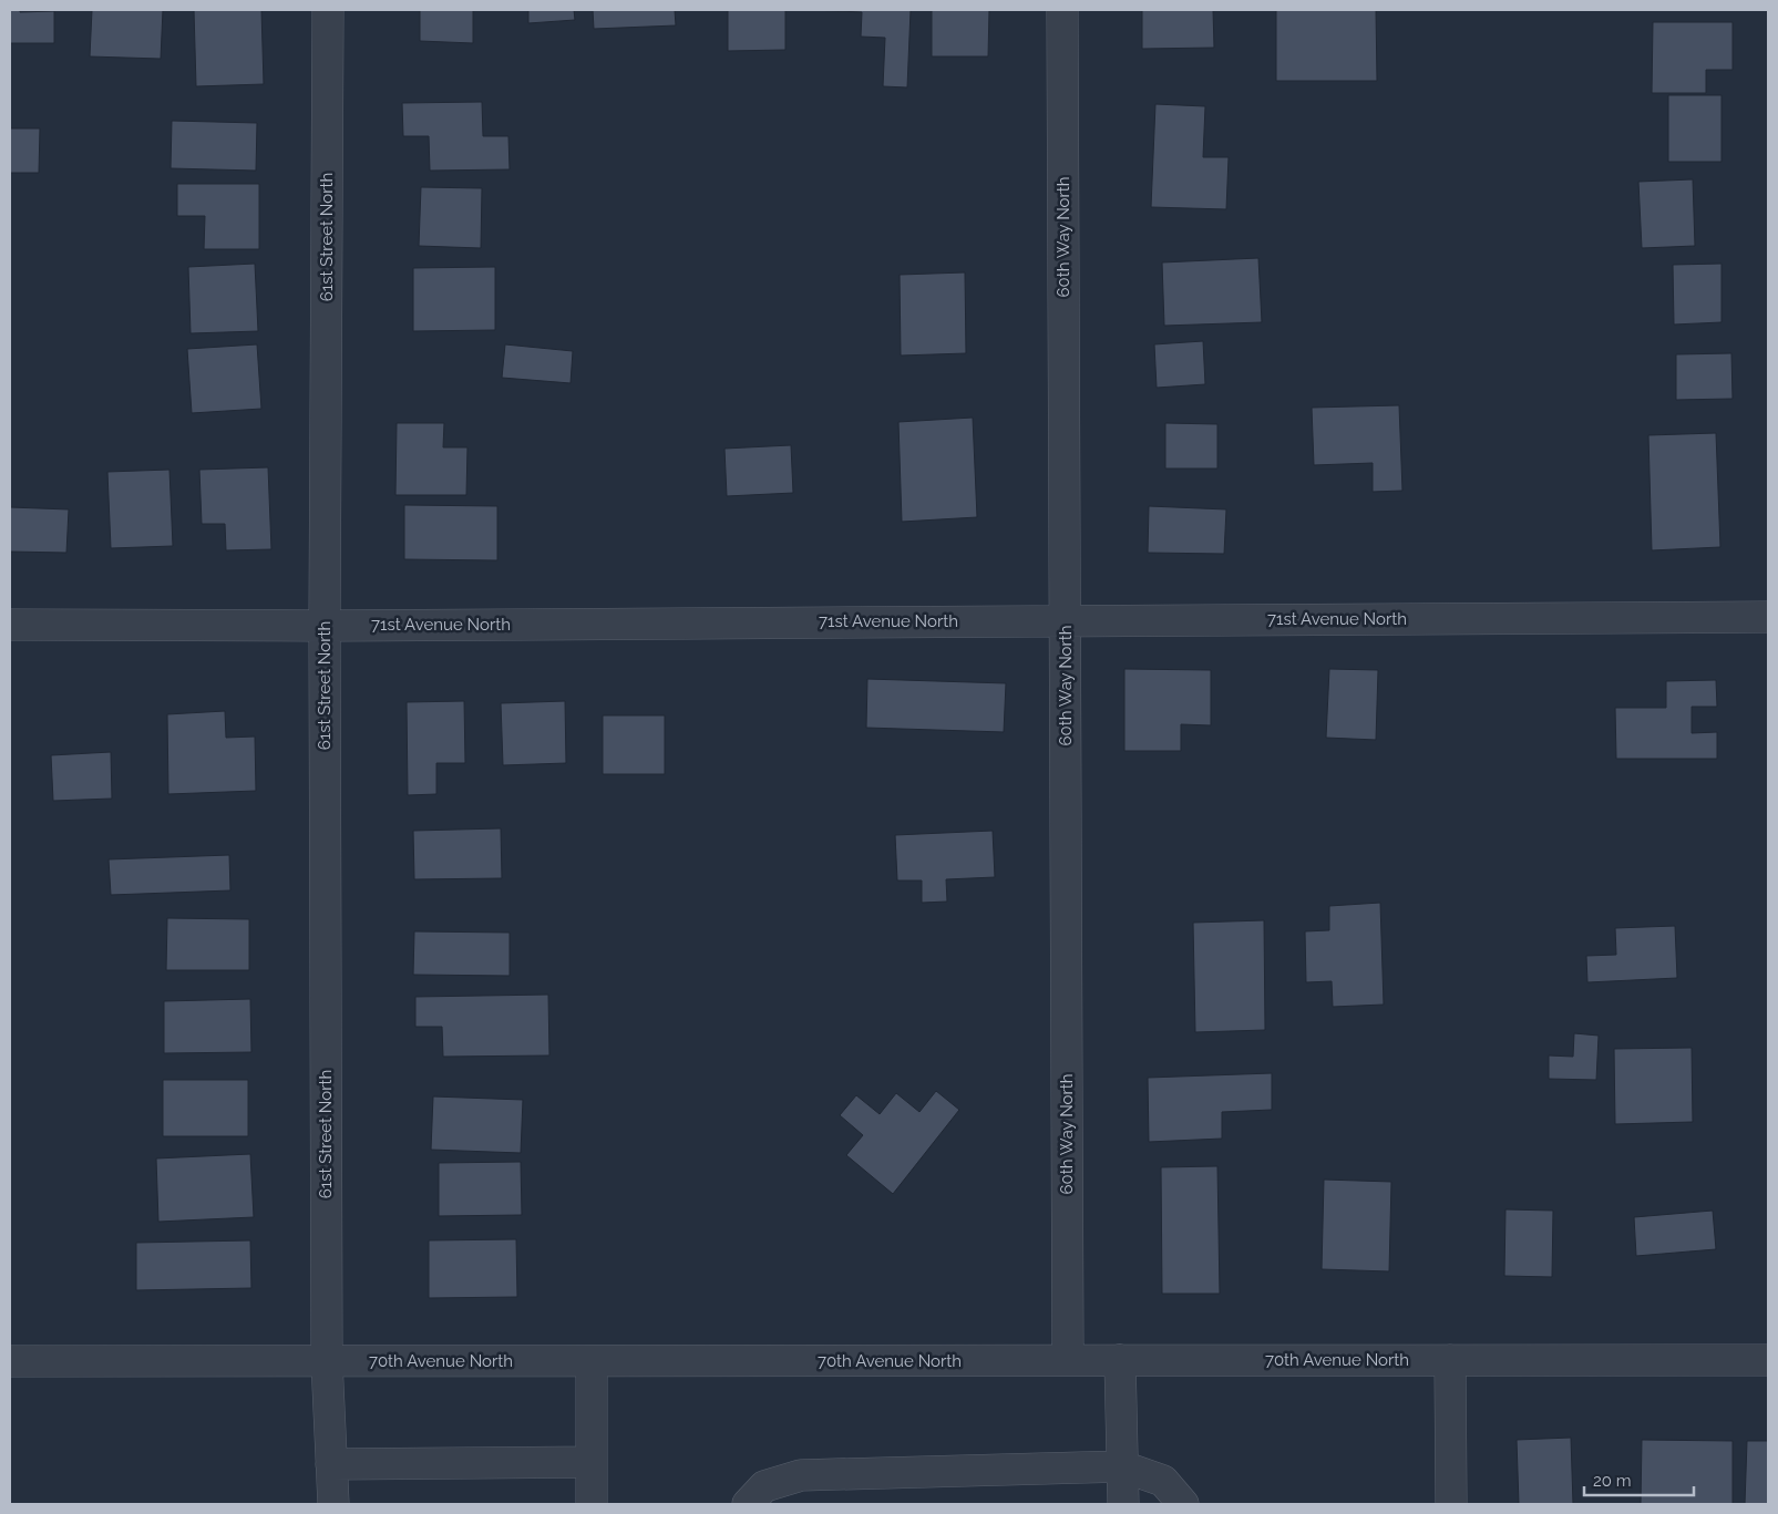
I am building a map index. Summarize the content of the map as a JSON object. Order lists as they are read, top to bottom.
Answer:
{
  "streets": {
    "street": [
      "61st Street North",
      "60th Way North",
      "71st Avenue North",
      "70th Avenue North"
    ]
  },
  "crossings": [
    ["61st Street North", "71st Avenue North"],
    ["61st Street North", "70th Avenue North"],
    ["60th Way North", "71st Avenue North"],
    ["60th Way North", "70th Avenue North"]
  ],
  "scale_bar": "20 m"
}
